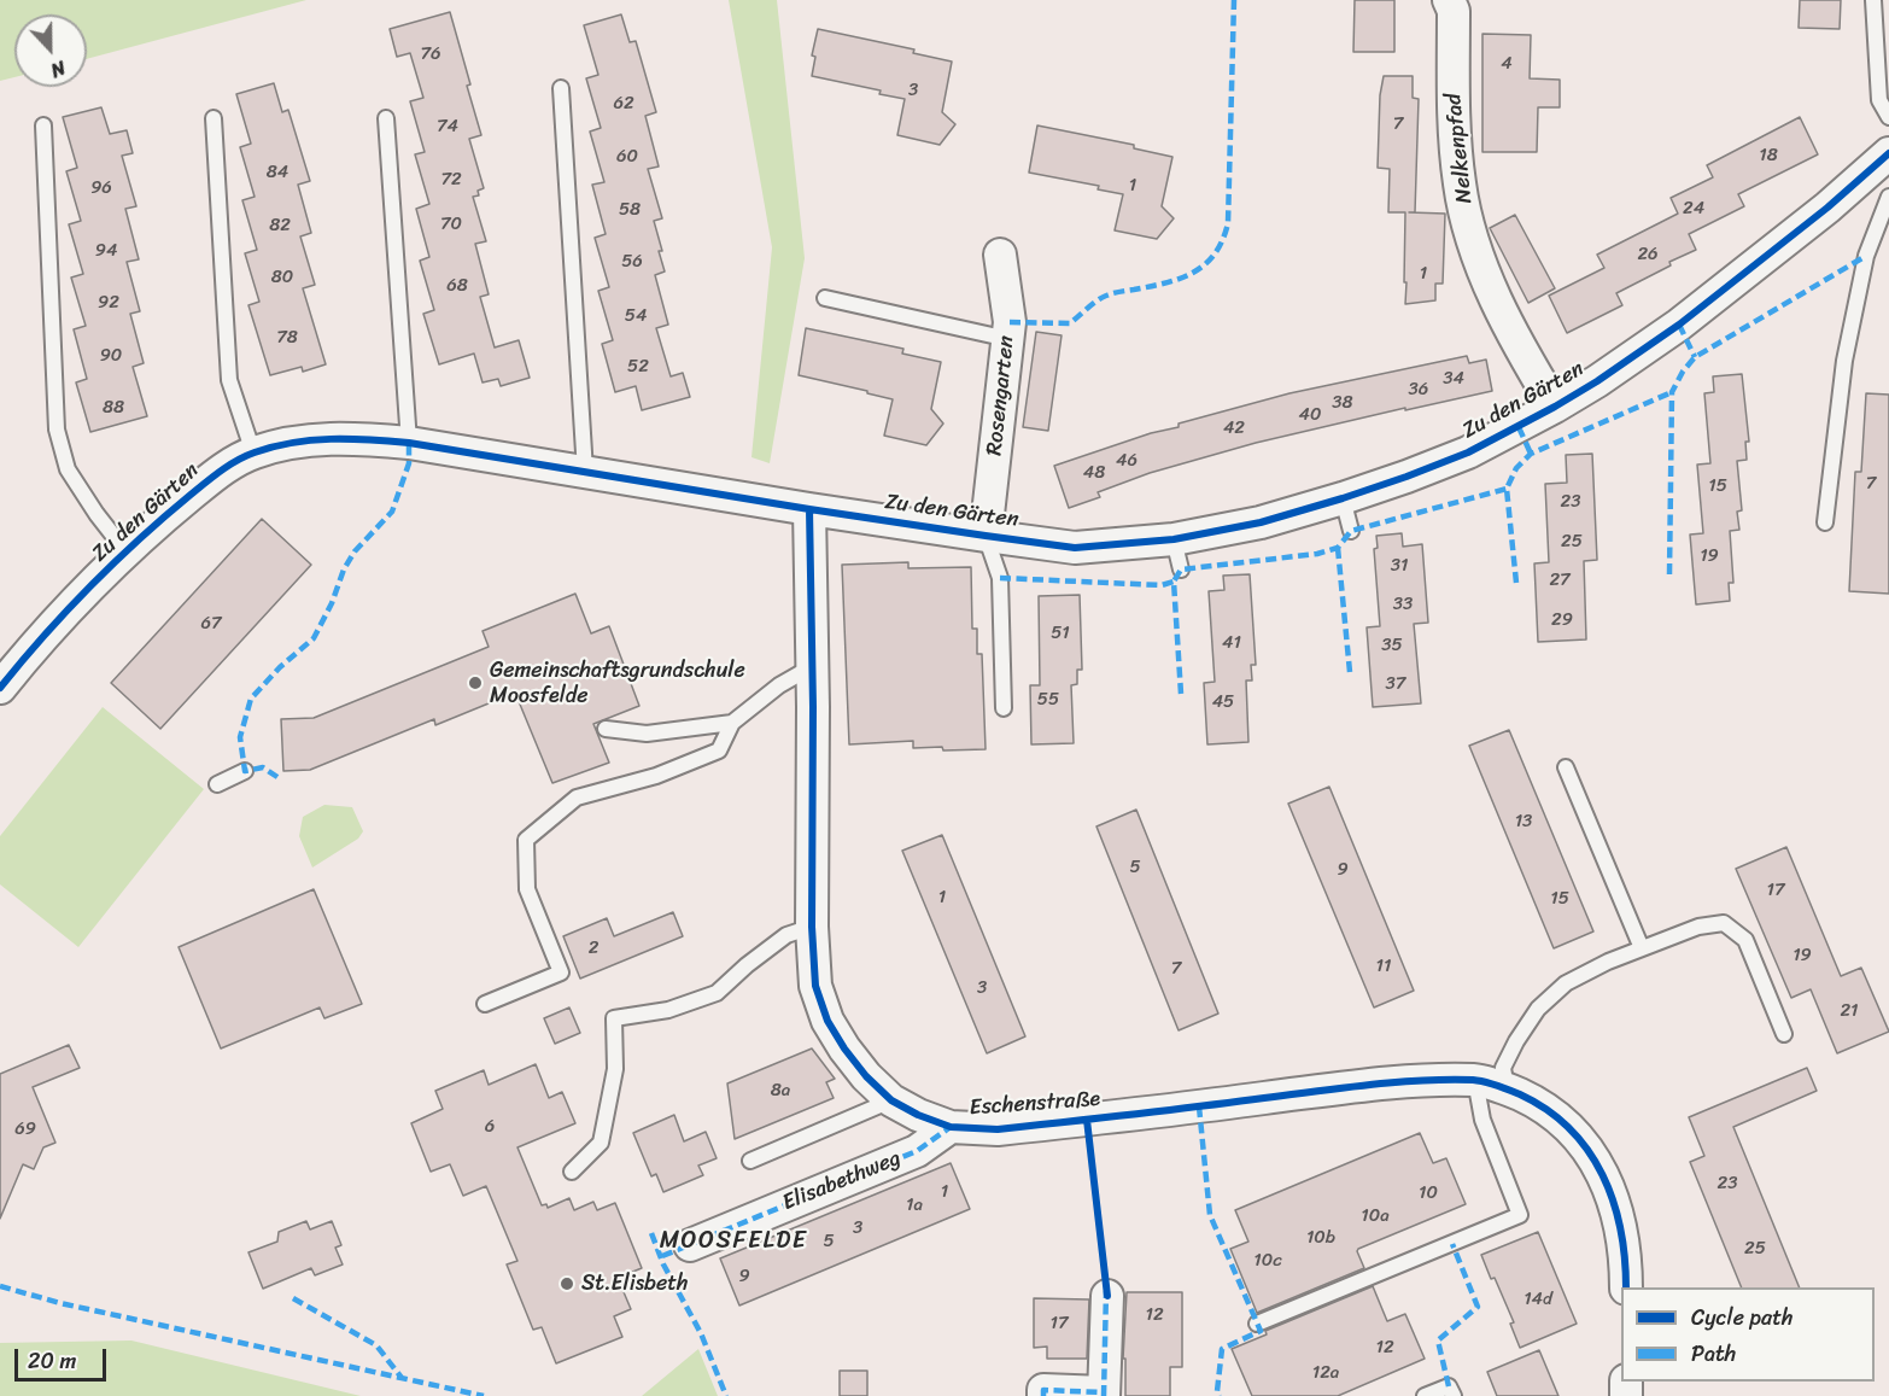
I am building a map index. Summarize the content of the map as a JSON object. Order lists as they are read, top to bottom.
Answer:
{
  "streets": {
    "street": [
      "Nelkenpfad",
      "Rosengarten",
      "Zu den Gärten",
      "Eschenstraße",
      "Elisabethweg"
    ]
  },
  "crossings": [
    ["Nelkenpfad", "Zu den Gärten"],
    ["Rosengarten", "Zu den Gärten"],
    ["Zu den Gärten", "Eschenstraße"],
    ["Eschenstraße", "Elisabethweg"]
  ],
  "districts": ["MOOSFELDE"],
  "places": ["Gemeinschaftsgrundschule Moosfelde", "St.Elisbeth"],
  "house_numbers": [
    "76",
    "4",
    "3",
    "62",
    "7",
    "74",
    "18",
    "60",
    "84",
    "72",
    "1",
    "96",
    "24",
    "58",
    "70",
    "82",
    "94",
    "26",
    "56",
    "1",
    "80",
    "68",
    "92",
    "54",
    "78",
    "90",
    "52",
    "34",
    "36",
    "38",
    "88",
    "40",
    "42",
    "46",
    "48",
    "7",
    "15",
    "23",
    "25",
    "19",
    "31",
    "27",
    "33",
    "29",
    "67",
    "51",
    "41",
    "35",
    "37",
    "55",
    "45",
    "13",
    "5",
    "9",
    "17",
    "1",
    "15",
    "2",
    "19",
    "11",
    "7",
    "3",
    "21",
    "8a",
    "6",
    "69",
    "23",
    "1",
    "10",
    "1a",
    "10a",
    "3",
    "10b",
    "5",
    "25",
    "10c",
    "9",
    "14d",
    "12",
    "17",
    "12",
    "12a"
  ],
  "legend": ["Cycle path", "Path"],
  "scale_bar": "20 m",
  "north": "bottom"
}
